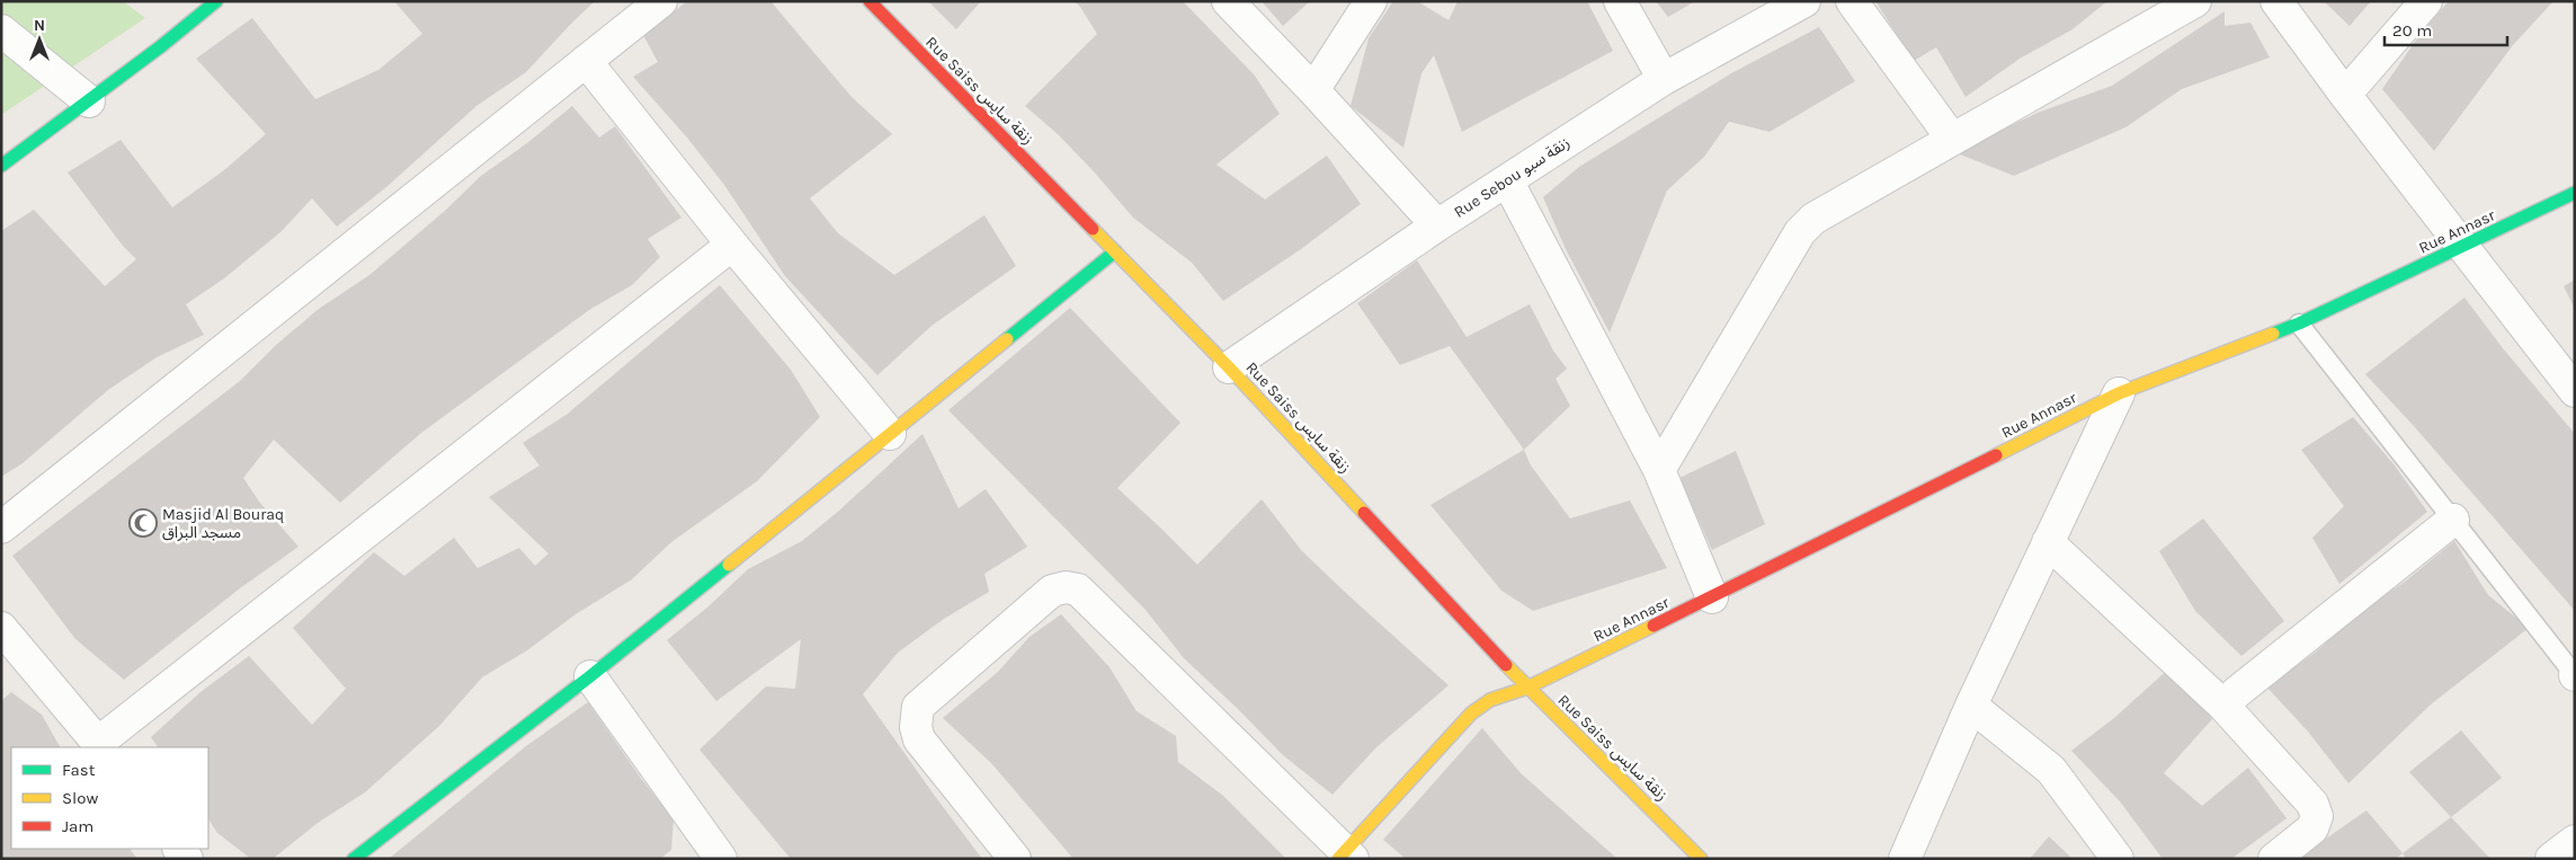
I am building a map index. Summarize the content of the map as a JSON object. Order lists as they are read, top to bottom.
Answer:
{
  "streets": {
    "street": ["Rue Saiss زنقة سايس", "Rue Sebou زنقة سبو", "Rue Annasr"]
  },
  "crossings": [
    ["Rue Saiss زنقة سايس", "Rue Sebou زنقة سبو"],
    ["Rue Saiss زنقة سايس", "Rue Annasr"]
  ],
  "places": {
    "mosque": ["Masjid Al Bouraq مسجد البراق"]
  },
  "legend": ["Fast", "Slow", "Jam"],
  "scale_bar": "20 m",
  "north": "top"
}
